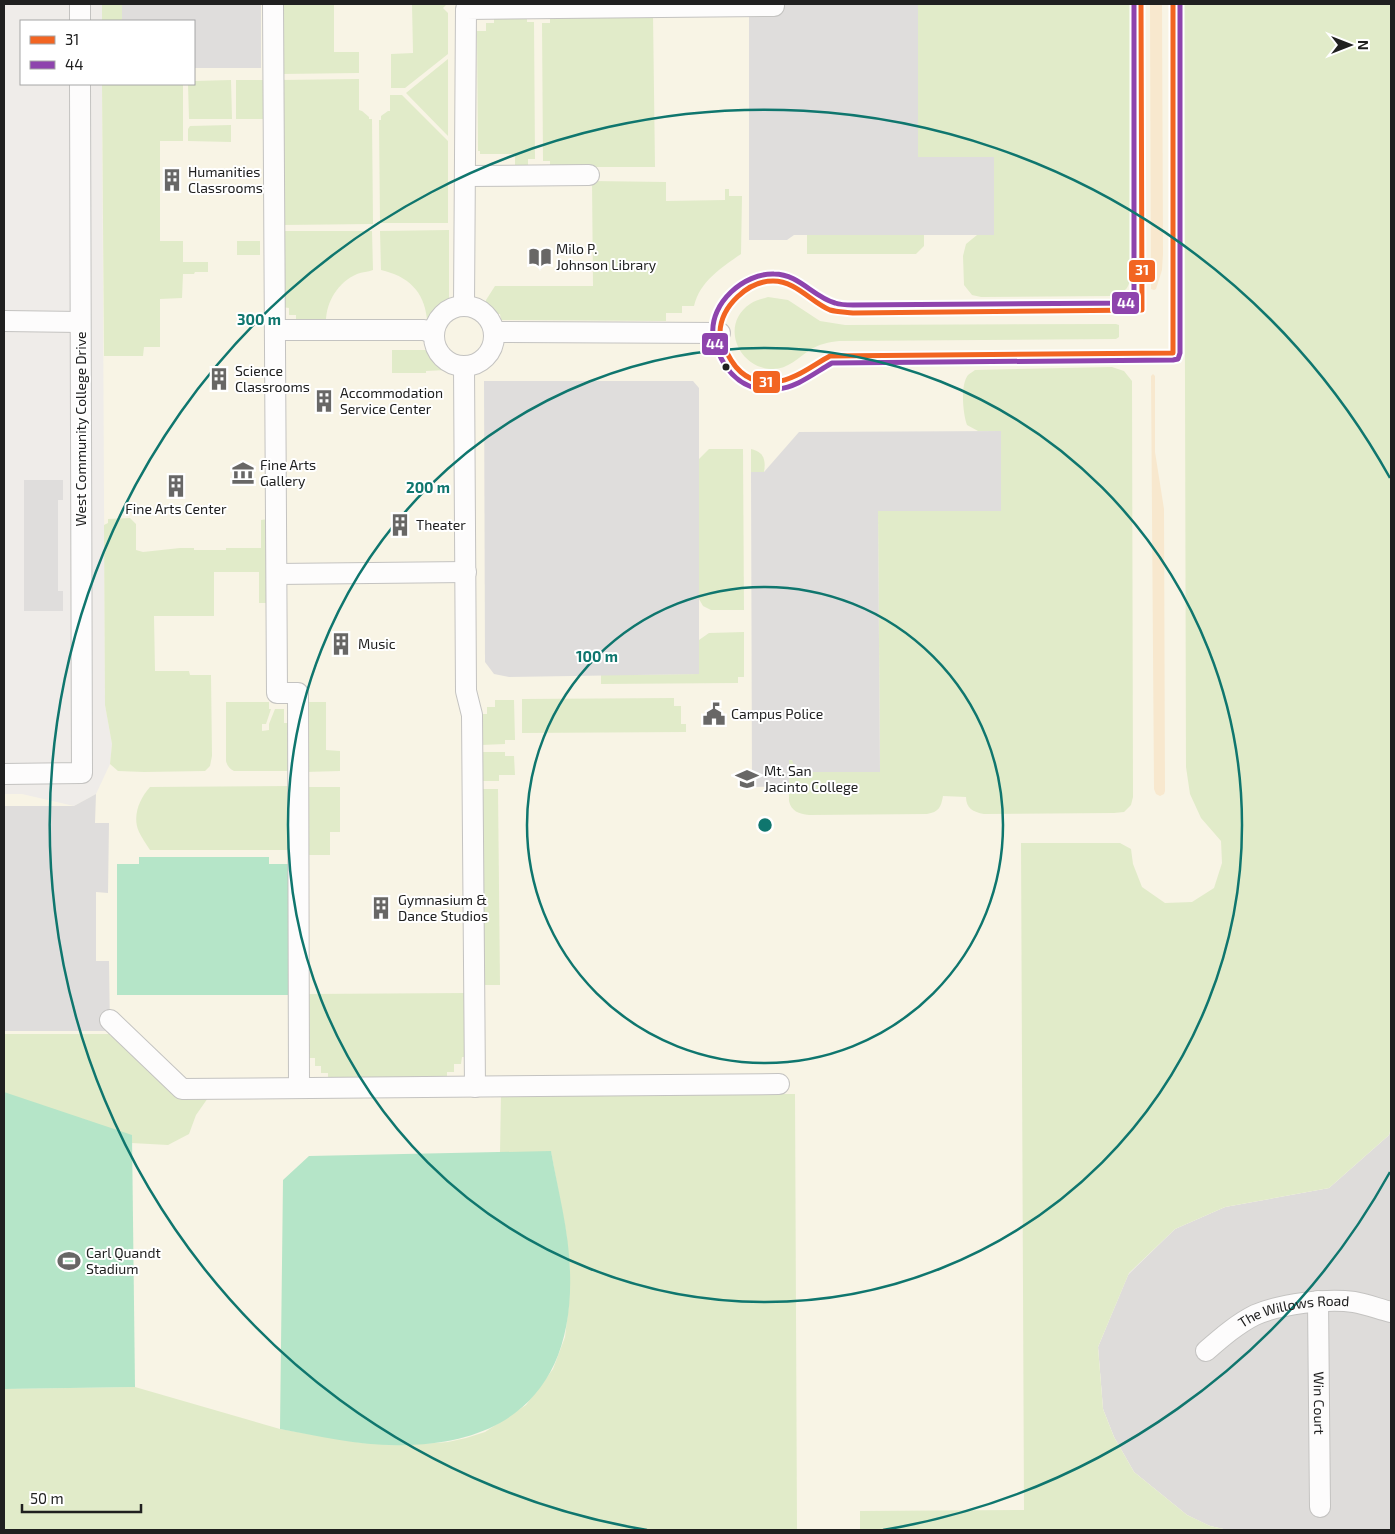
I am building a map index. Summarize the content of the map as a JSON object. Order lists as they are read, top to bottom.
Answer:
{
  "streets": {
    "street": ["West Community College Drive", "The Willows Road", "Win Court"]
  },
  "crossings": [
    ["The Willows Road", "Win Court"]
  ],
  "places": {
    "building": [
      "Humanities Classrooms",
      "Science Classrooms",
      "Accommodation Service Center",
      "Fine Arts Center",
      "Theater",
      "Music",
      "Gymnasium & Dance Studios"
    ],
    "library": ["Milo P. Johnson Library"],
    "museum": ["Fine Arts Gallery"],
    "public building": ["Campus Police"],
    "school or university": ["Mt. San Jacinto College"],
    "sports": ["Carl Quandt Stadium"]
  },
  "lines": ["transit line 31", "transit line 44"],
  "legend": ["31", "44"],
  "scale_bar": "50 m",
  "north": "right",
  "rings": ["300 m", "200 m", "100 m"]
}
